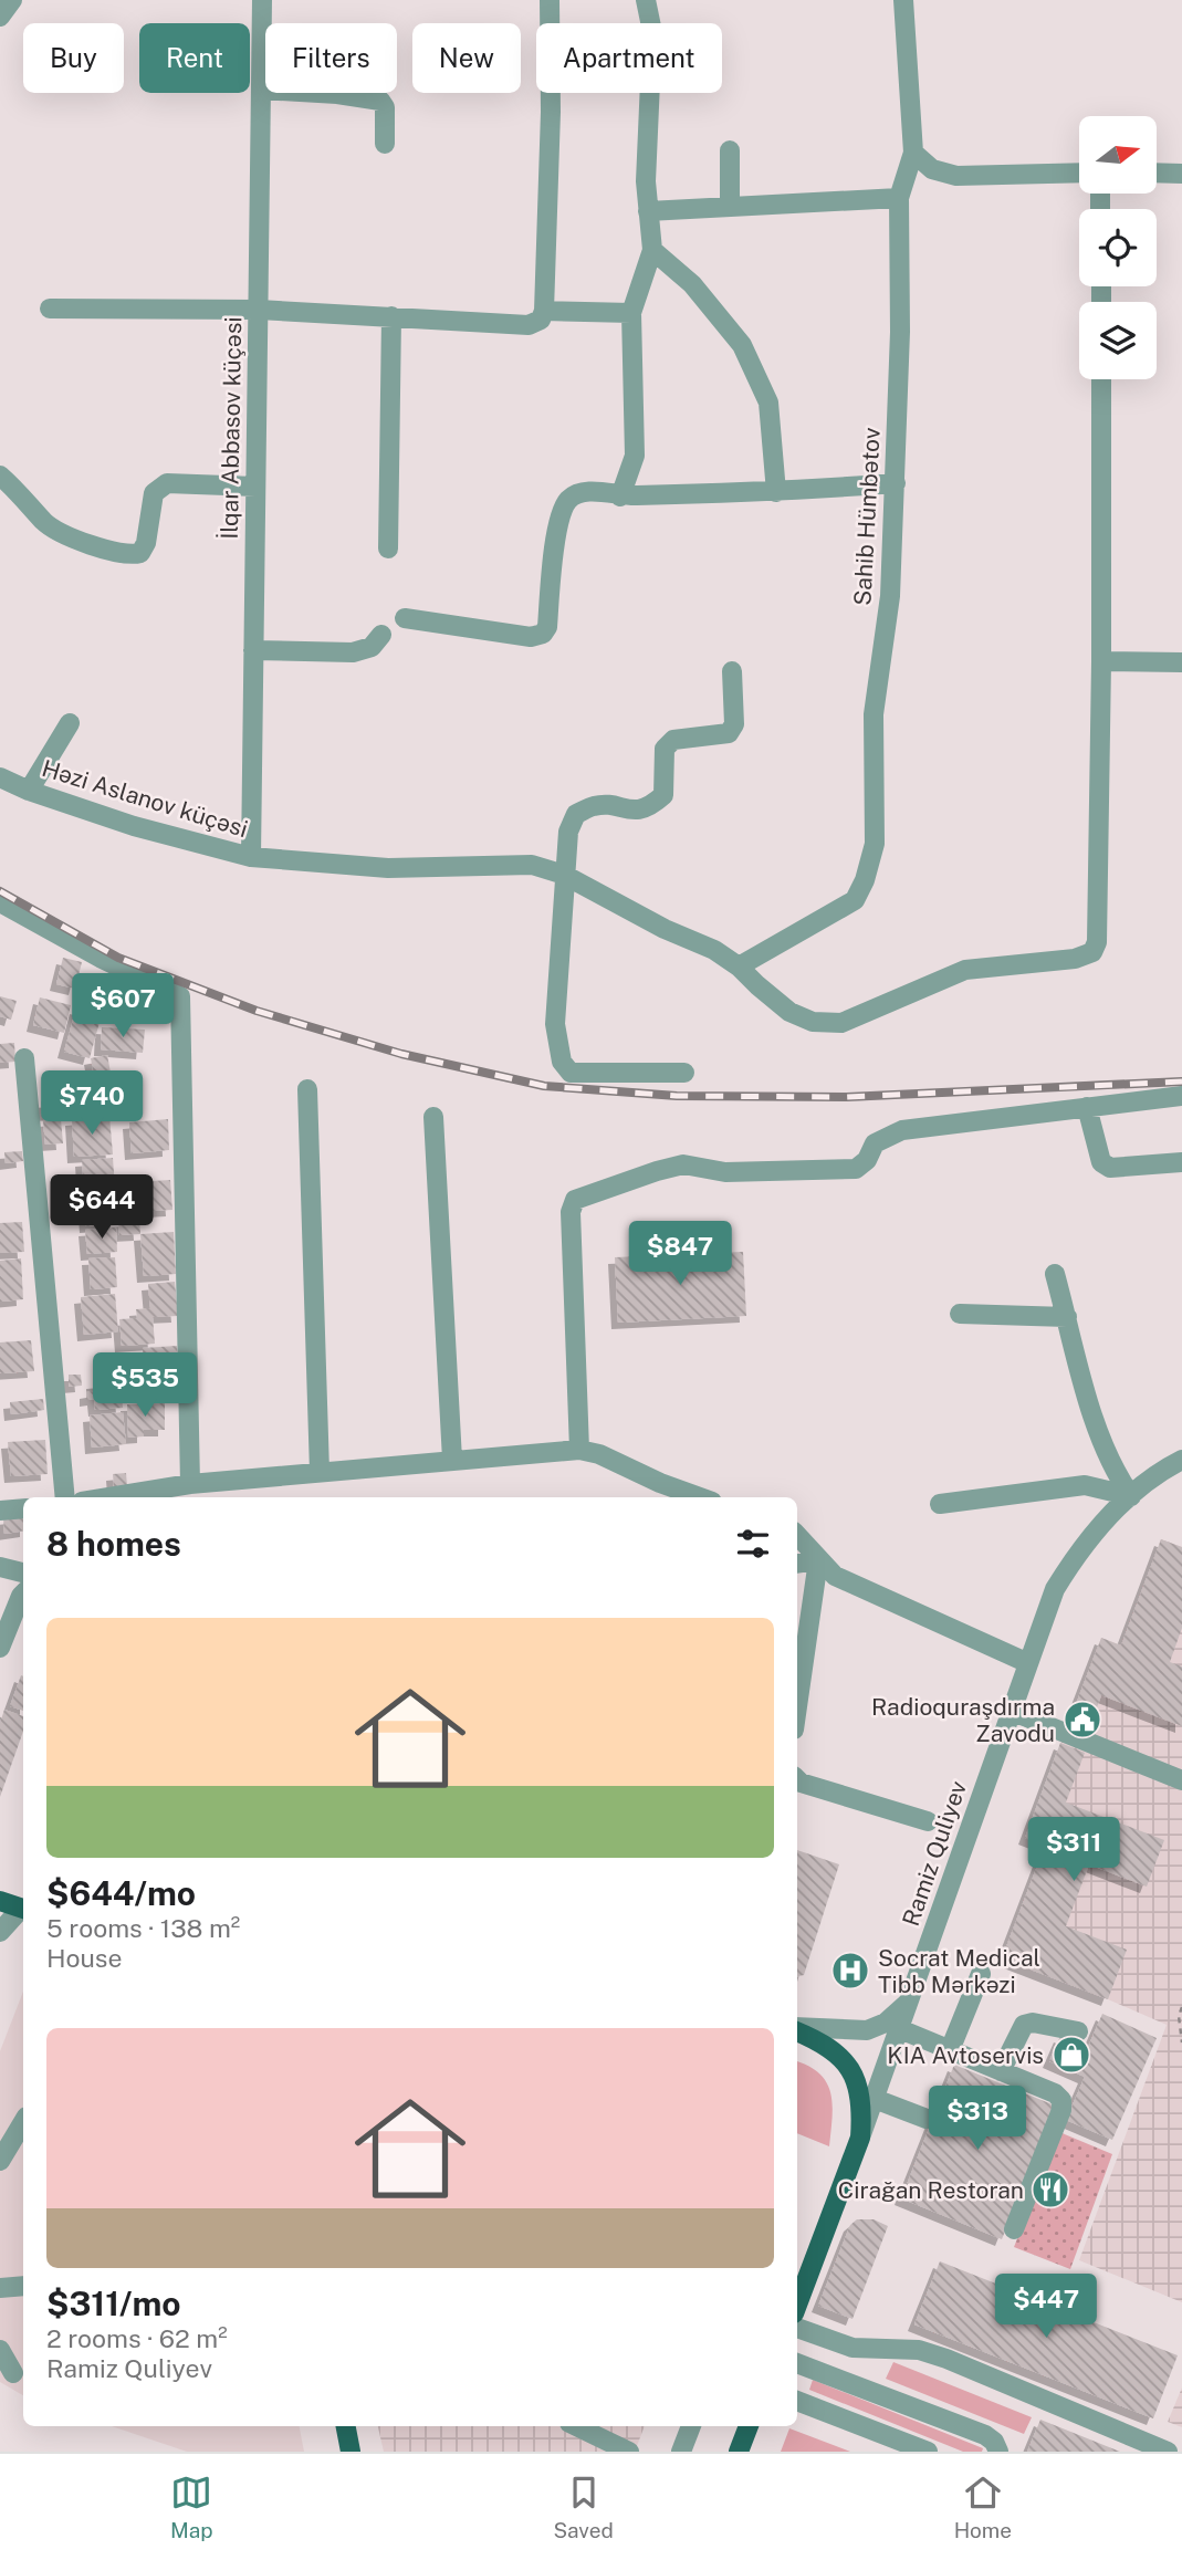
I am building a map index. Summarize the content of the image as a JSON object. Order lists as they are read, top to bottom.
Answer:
{
  "streets": {
    "street": [
      "İlqar Abbasov küçəsi",
      "Sahib Hümbətov",
      "Həzi Aslanov küçəsi",
      "Ramiz Quliyev"
    ]
  },
  "crossings": [
    ["İlqar Abbasov küçəsi", "Həzi Aslanov küçəsi"],
    ["Sahib Hümbətov", "Həzi Aslanov küçəsi"]
  ],
  "places": {
    "public building": ["Radioquraşdırma Zavodu"],
    "hospital": ["Socrat Medical Tibb Mərkəzi"],
    "shop": ["KIA Avtoservis"],
    "restaurant": ["Cirağan Restoran"]
  },
  "north": "right",
  "page": {
    "chip": [
      "Buy",
      "Rent",
      "Filters",
      "New",
      "Apartment"
    ],
    "price": [
      "$607",
      "$740",
      "$644",
      "$847",
      "$535",
      "$311",
      "$313",
      "$447"
    ],
    "heading": "8 homes",
    "list": [
      {
        "name": "$644/mo",
        "note": "5 rooms · 138 m² · House"
      },
      {
        "name": "$311/mo",
        "note": "2 rooms · 62 m² · Ramiz Quliyev"
      }
    ],
    "tabs": ["Map", "Saved", "Home"]
  }
}
